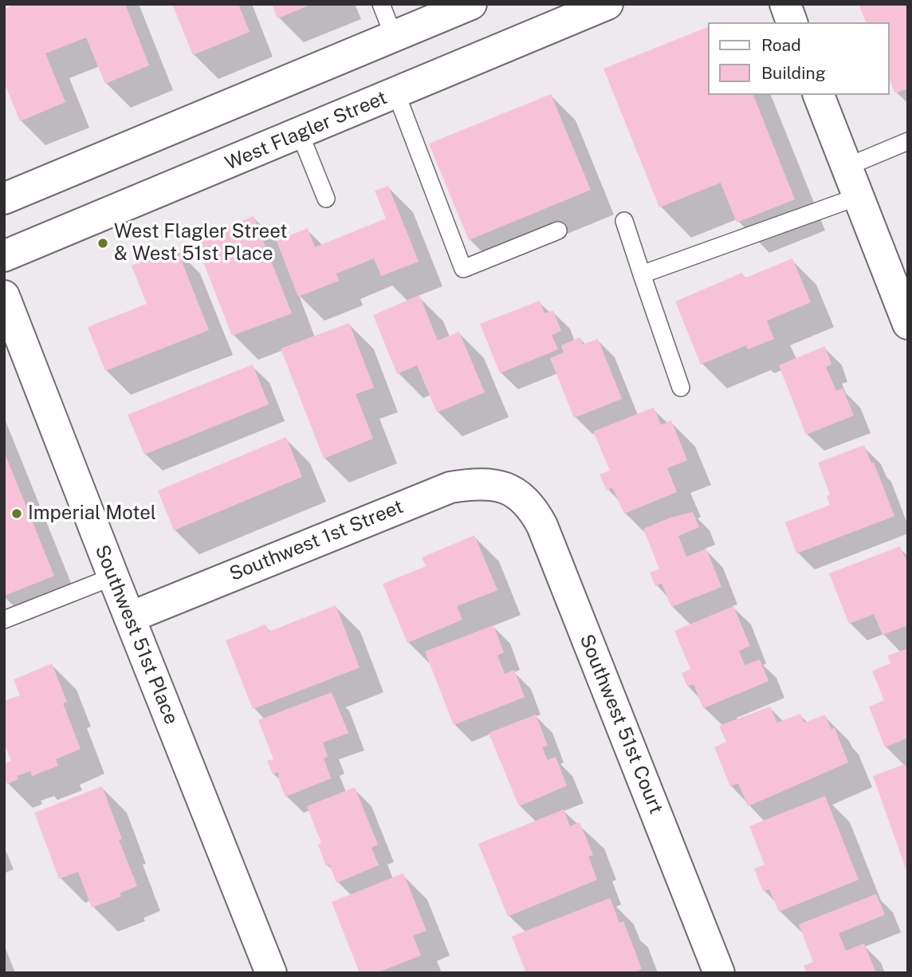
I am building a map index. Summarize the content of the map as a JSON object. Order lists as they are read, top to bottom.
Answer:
{
  "streets": {
    "street": [
      "West Flagler Street",
      "Southwest 1st Street",
      "Southwest 51st Place",
      "Southwest 51st Court"
    ]
  },
  "crossings": [
    ["Southwest 1st Street", "Southwest 51st Place"],
    ["Southwest 1st Street", "Southwest 51st Court"]
  ],
  "places": ["West Flagler Street & West 51st Place", "Imperial Motel"],
  "legend": ["Road", "Building"]
}
